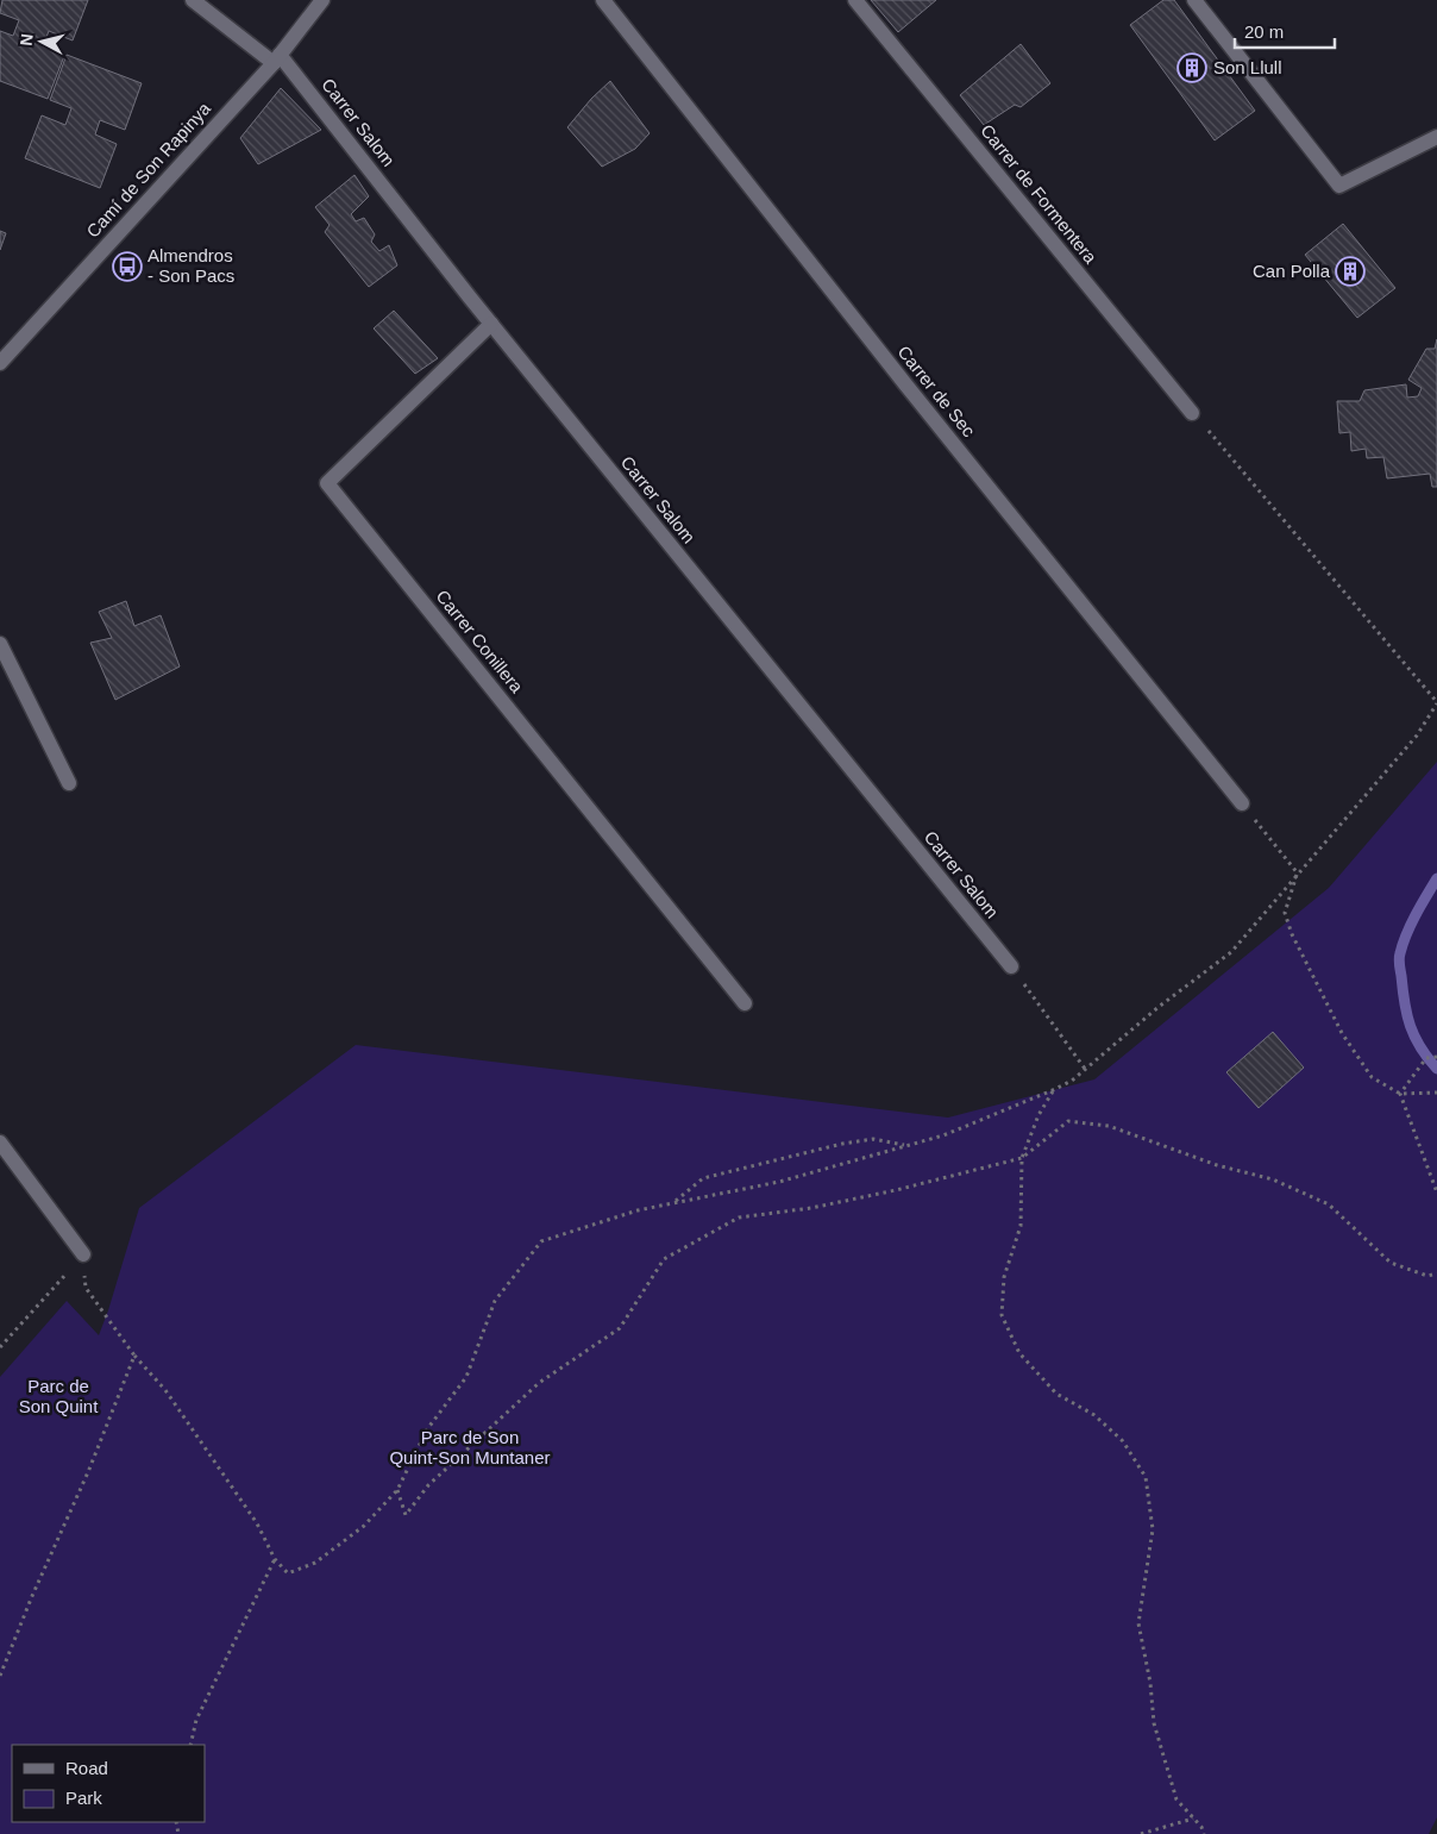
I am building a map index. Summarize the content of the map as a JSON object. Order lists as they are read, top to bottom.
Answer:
{
  "streets": {
    "street": [
      "Carrer Salom",
      "Camí de Son Rapinya",
      "Carrer de Formentera",
      "Carrer de Sec",
      "Carrer Conillera"
    ]
  },
  "crossings": [
    ["Carrer Salom", "Camí de Son Rapinya"],
    ["Carrer Salom", "Carrer Conillera"]
  ],
  "parks": ["Parc de Son Quint", "Parc de Son Quint-Son Muntaner"],
  "places": {
    "building": ["Son Llull", "Can Polla"],
    "bus stop": ["Almendros - Son Pacs"]
  },
  "legend": ["Road", "Park"],
  "scale_bar": "20 m",
  "north": "left"
}
